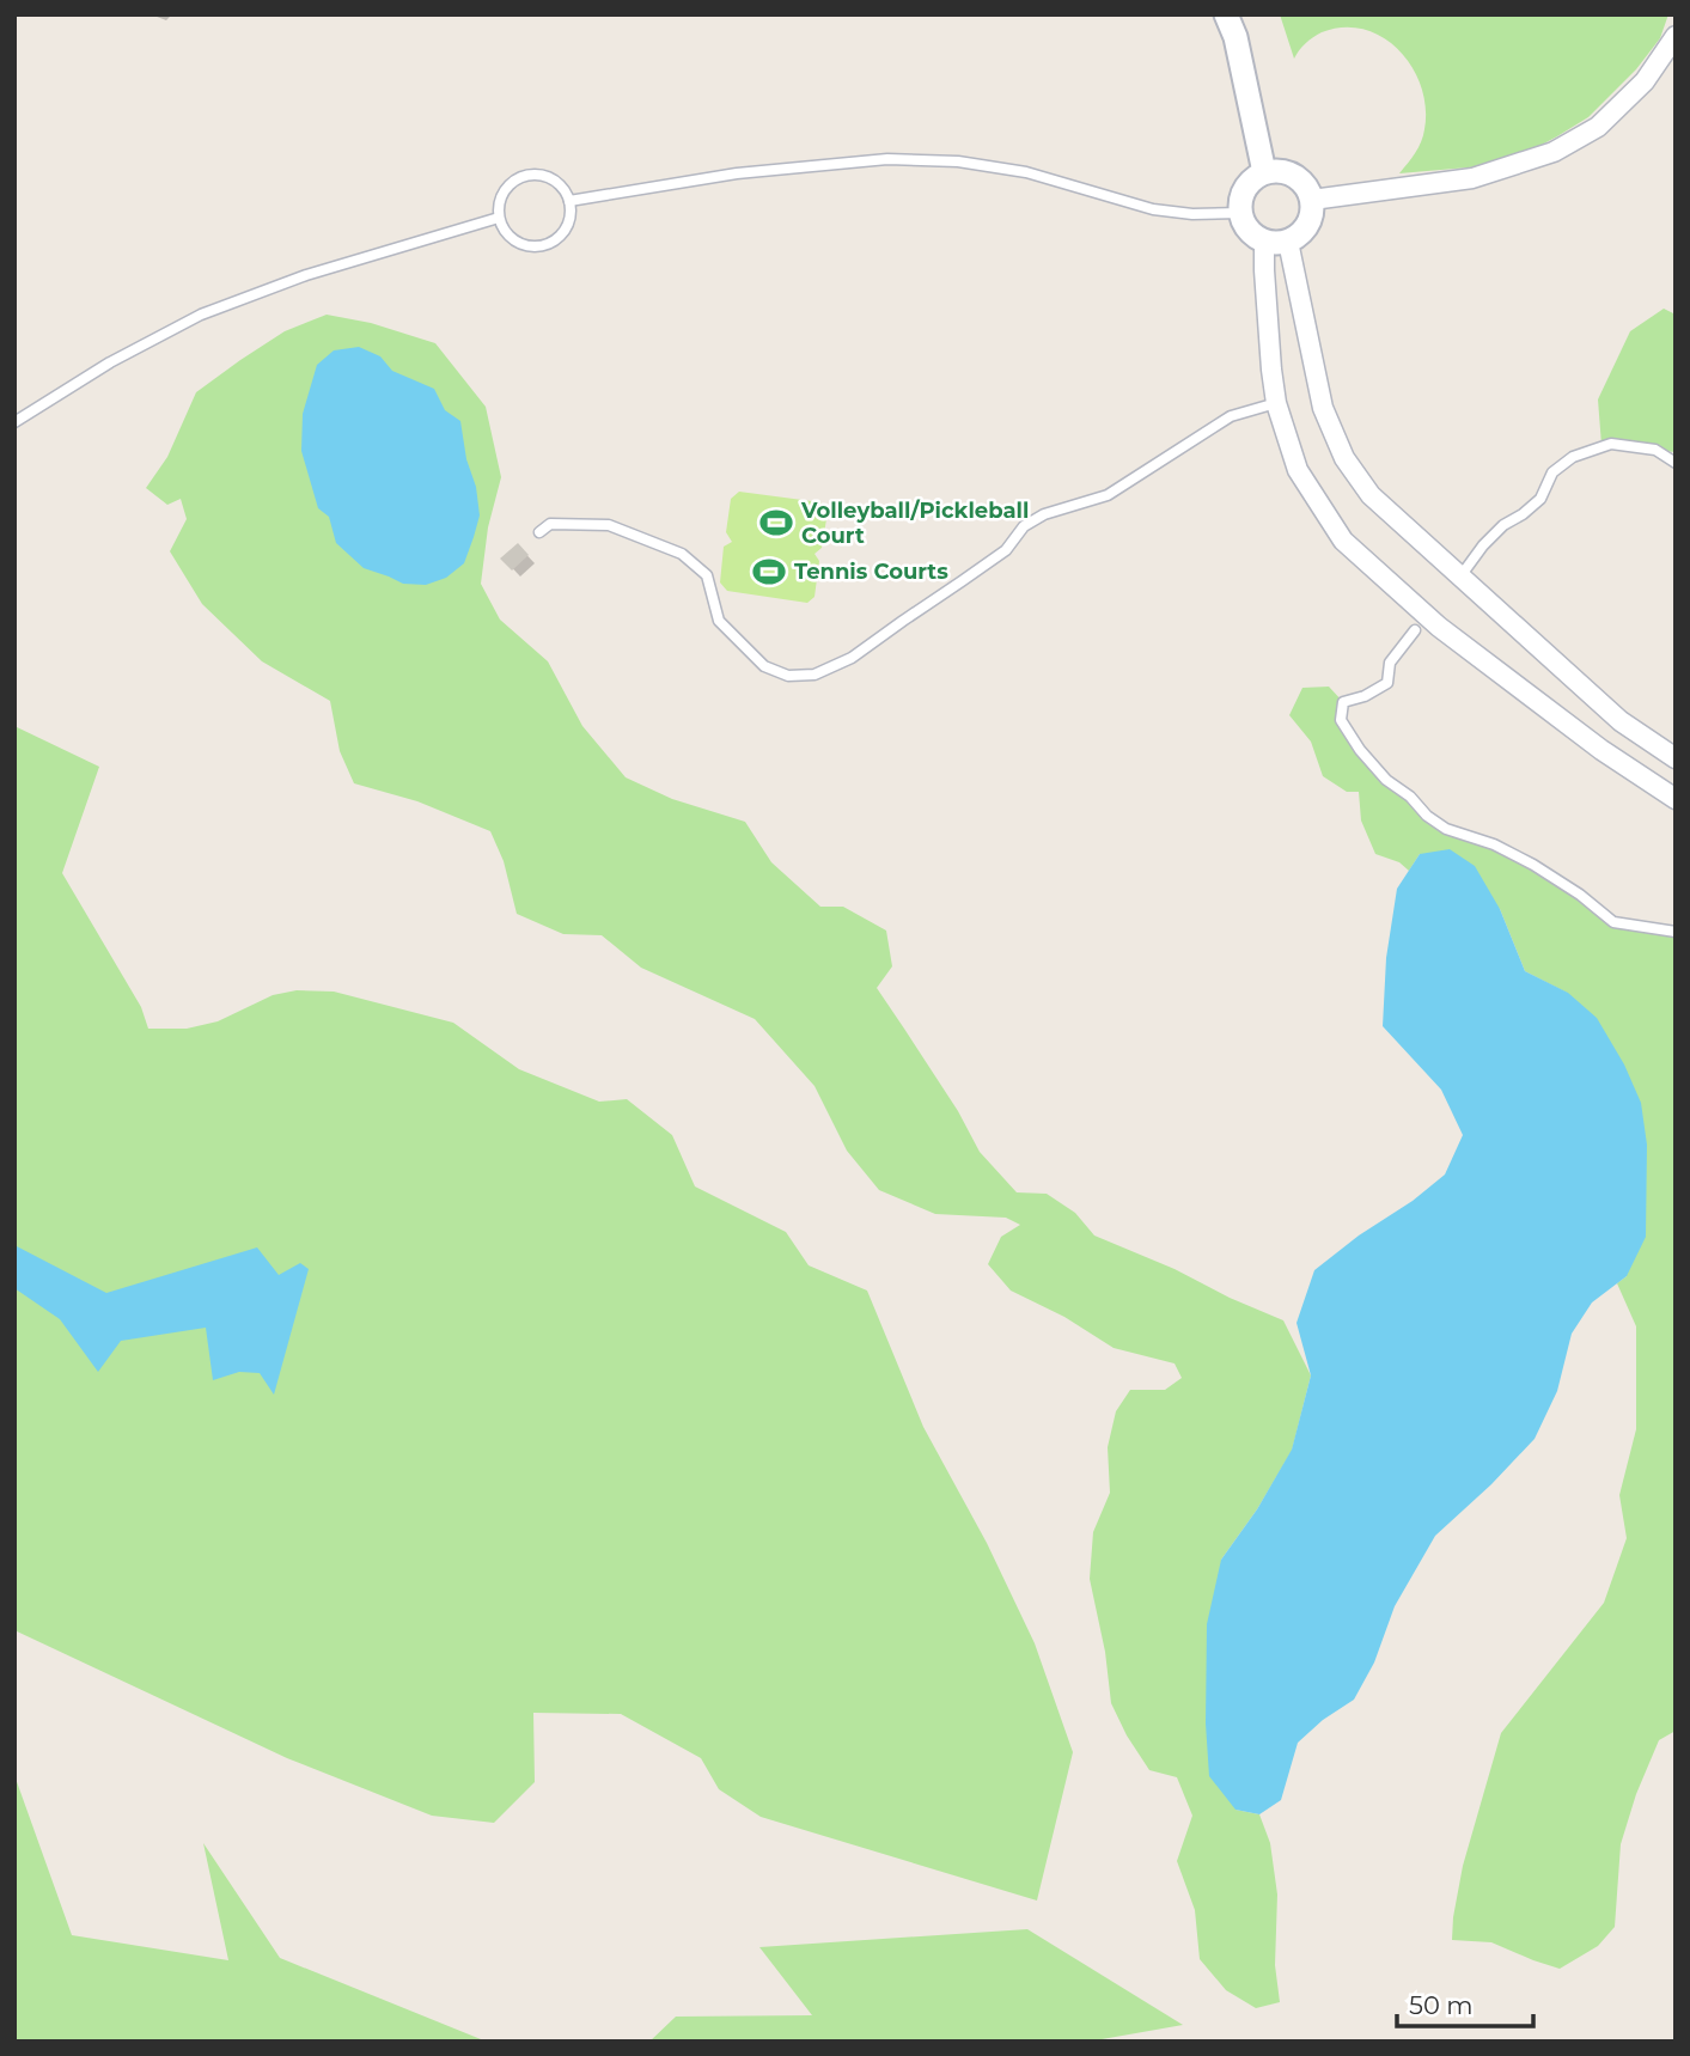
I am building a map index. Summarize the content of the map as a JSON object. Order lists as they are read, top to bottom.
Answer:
{
  "places": {
    "sports": ["Volleyball/Pickleball Court", "Tennis Courts"]
  },
  "scale_bar": "50 m"
}
